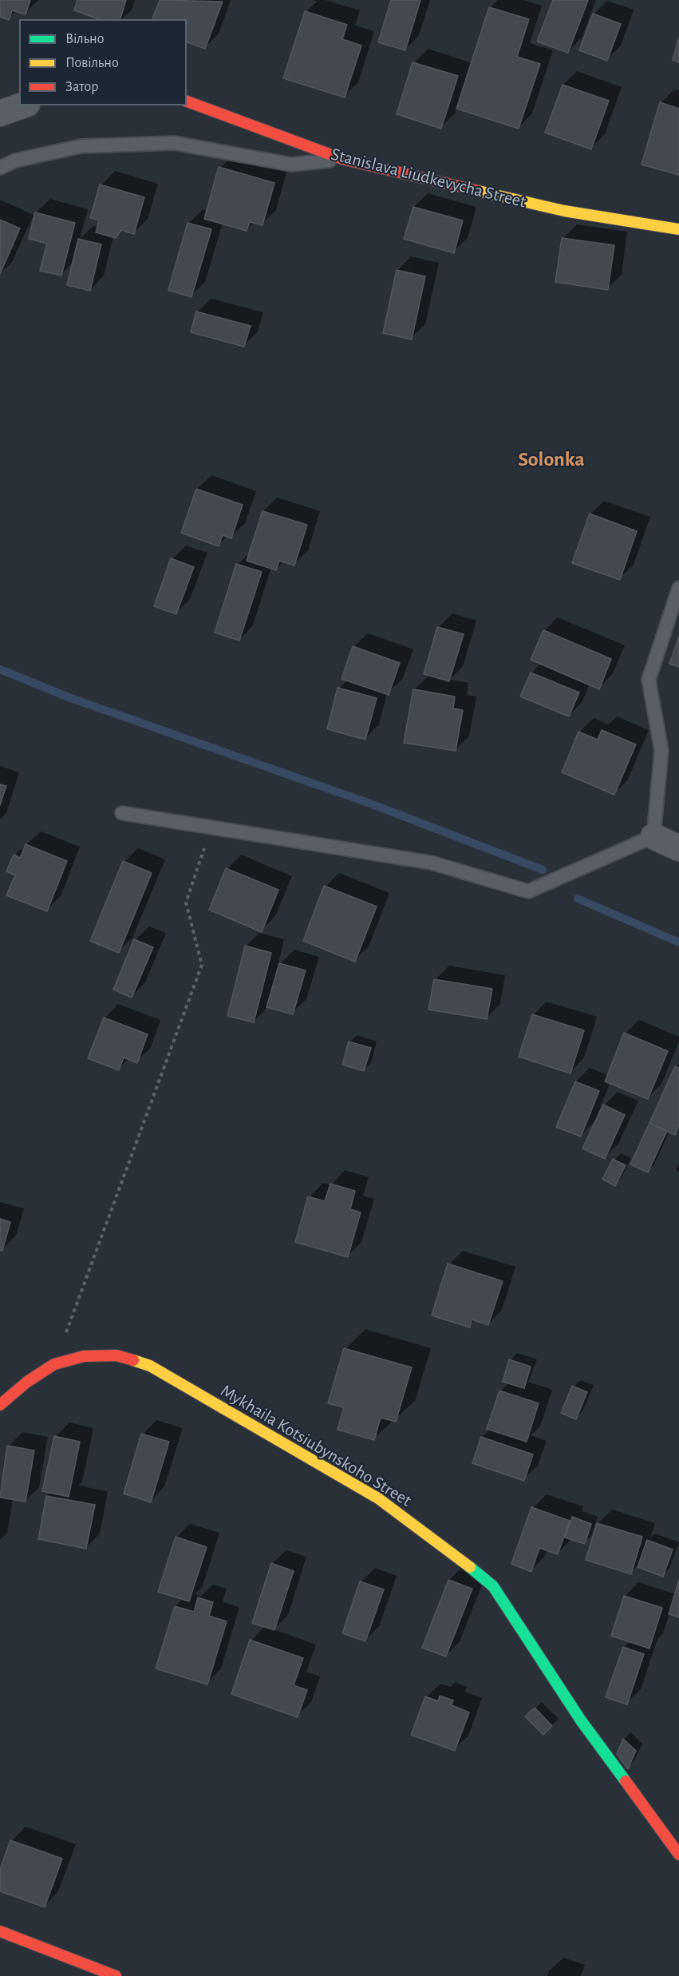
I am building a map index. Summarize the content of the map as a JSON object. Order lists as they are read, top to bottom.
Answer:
{
  "streets": {
    "street": ["Stanislava Liudkevycha Street", "Mykhaila Kotsiubynskoho Street"]
  },
  "districts": ["Solonka"],
  "legend": ["Вільно", "Повільно", "Затор"]
}
